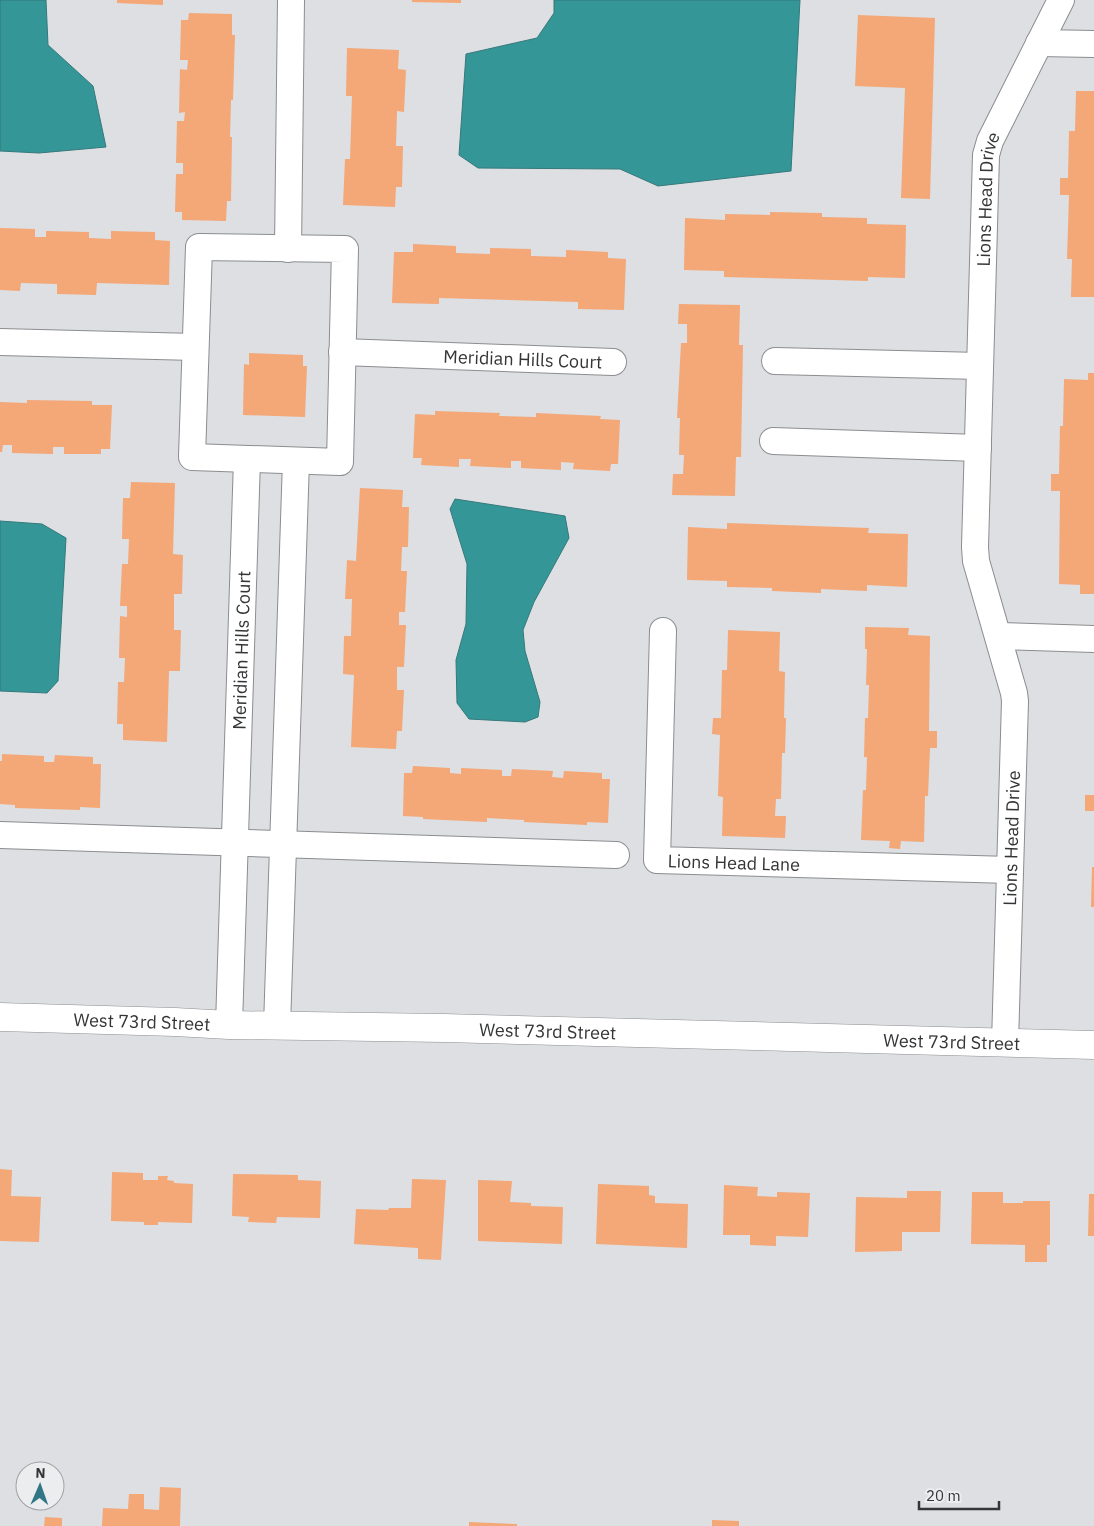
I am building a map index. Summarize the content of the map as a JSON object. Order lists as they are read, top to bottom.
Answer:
{
  "streets": {
    "main road": ["West 73rd Street"],
    "street": ["Lions Head Drive", "Meridian Hills Court", "Lions Head Lane"]
  },
  "crossings": [
    ["Lions Head Drive", "Lions Head Lane"],
    ["Lions Head Drive", "West 73rd Street"],
    ["Meridian Hills Court", "West 73rd Street"]
  ],
  "scale_bar": "20 m",
  "north": "top"
}
